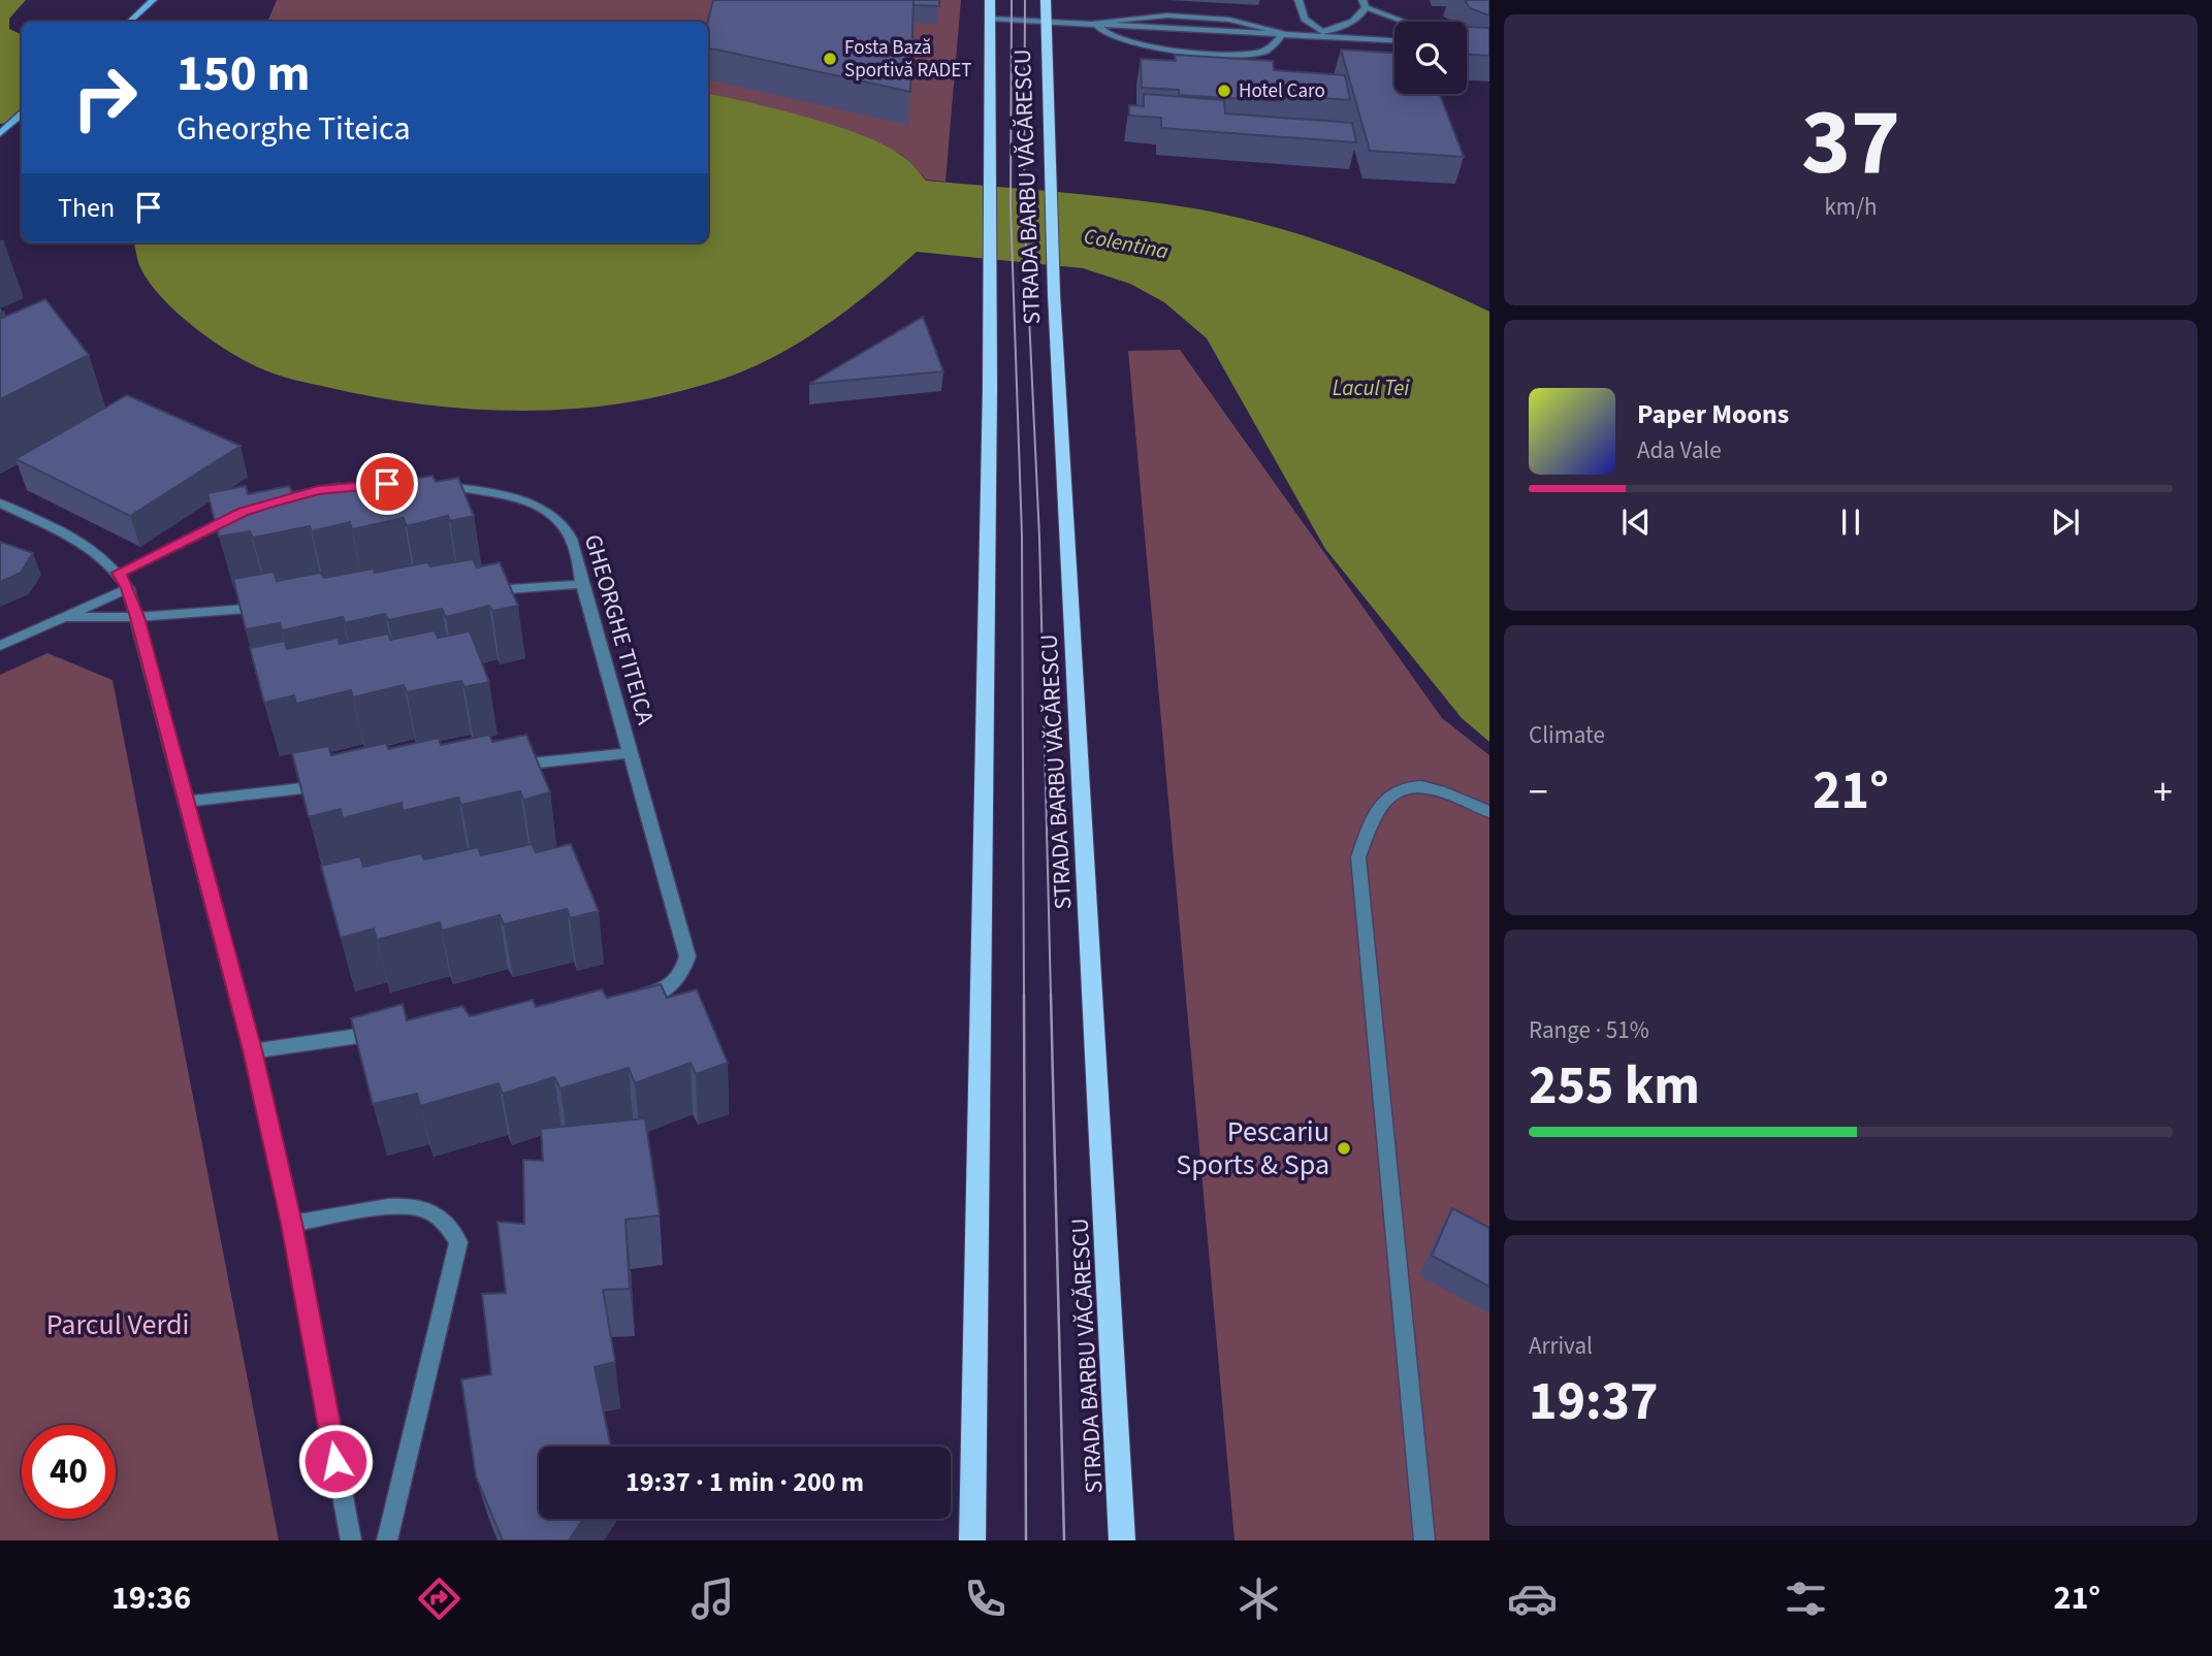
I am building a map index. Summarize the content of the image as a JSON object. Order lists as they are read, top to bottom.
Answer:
{
  "streets": {
    "main road": ["STRADA BARBU VĂCĂRESCU"],
    "street": ["GHEORGHE TITEICA"]
  },
  "water": ["Colentina", "Lacul Tei"],
  "parks": ["Parcul Verdi"],
  "places": ["Fosta Bază Sportivă RADET", "Hotel Caro", "Pescariu Sports & Spa"],
  "page": {
    "tile": [
      ["37", "km/h"],
      "Climate",
      ["Range · 51%", "255 km"],
      ["Arrival", "19:37"]
    ],
    "turn": ["150 m", "Gheorghe Titeica"],
    "then": "Then",
    "song": ["Paper Moons", "Ada Vale"],
    "heat": ["−", "21°", "+"],
    "limit": "40",
    "trip": "19:37 · 1 min · 200 m",
    "tabs": ["19:36", "21°"]
  }
}
